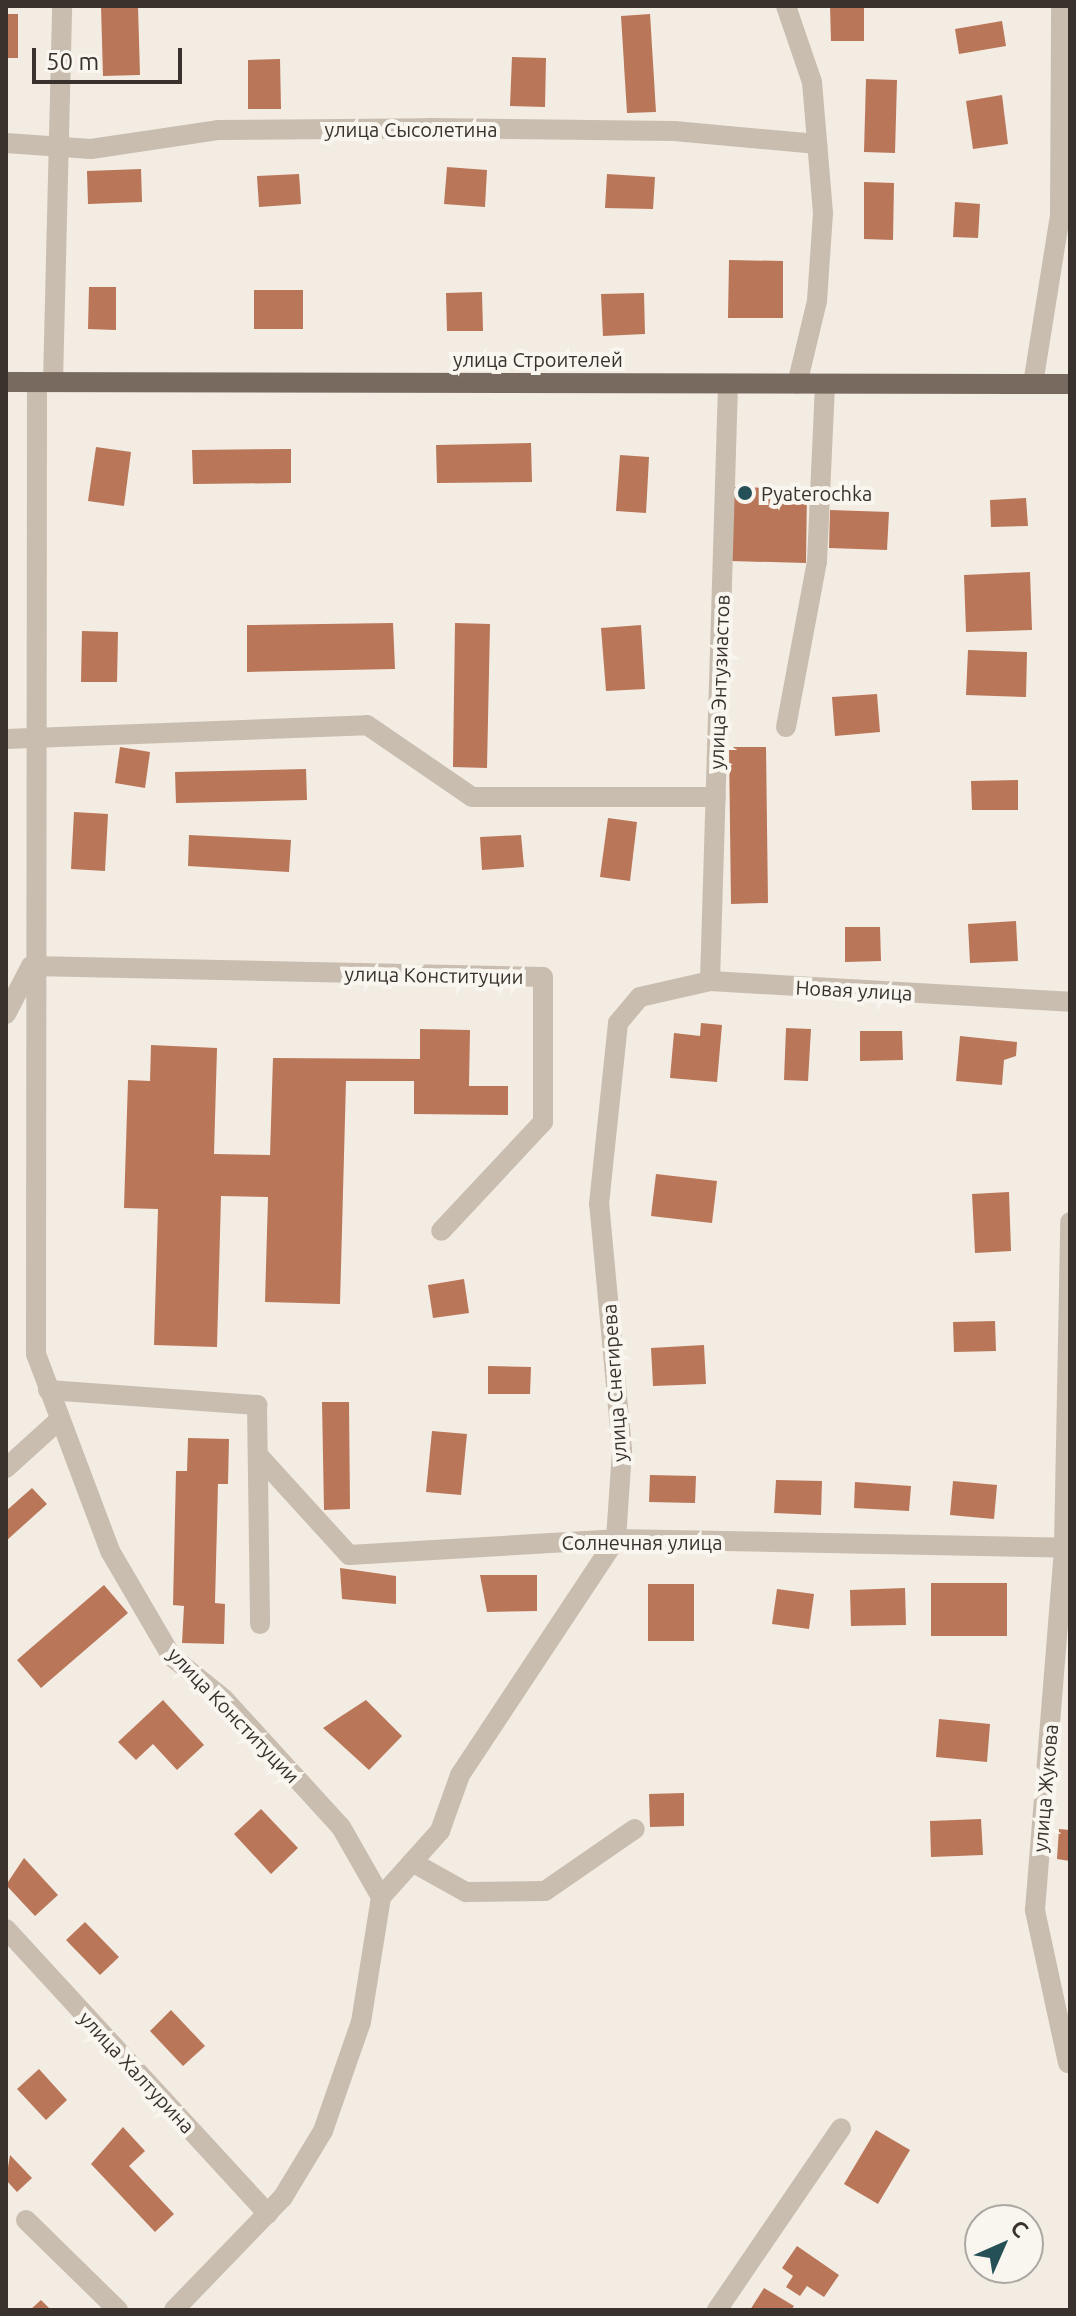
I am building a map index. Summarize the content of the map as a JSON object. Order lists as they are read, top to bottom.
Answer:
{
  "streets": {
    "main road": ["улица Строителей"],
    "street": [
      "улица Сысолетина",
      "улица Энтузиастов",
      "улица Конституции",
      "Новая улица",
      "улица Снегирева",
      "Солнечная улица",
      "улица Жукова",
      "улица Халтурина"
    ]
  },
  "crossings": [
    ["улица Сысолетина", "улица Конституции"],
    ["улица Строителей", "улица Энтузиастов"],
    ["улица Строителей", "улица Конституции"],
    ["улица Энтузиастов", "Новая улица"],
    ["улица Конституции", "улица Снегирева"],
    ["Новая улица", "улица Снегирева"],
    ["улица Снегирева", "Солнечная улица"],
    ["Солнечная улица", "улица Жукова"]
  ],
  "places": ["Pyaterochka"],
  "scale_bar": "50 m",
  "north": "top right"
}
